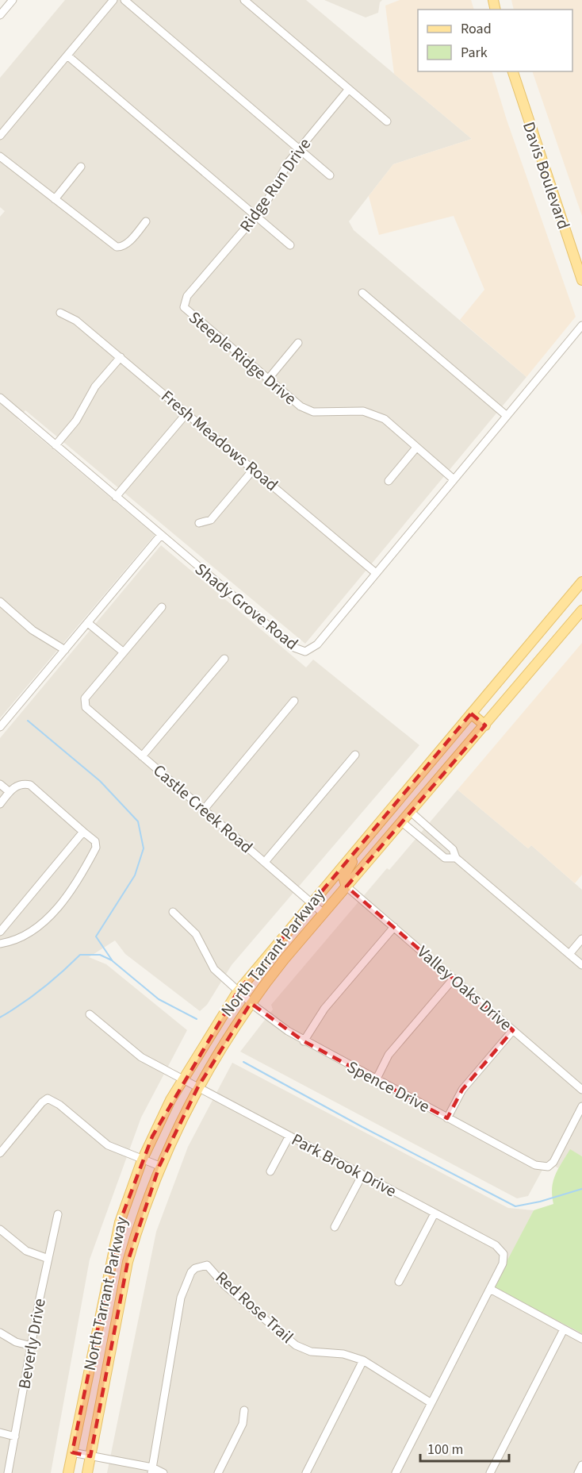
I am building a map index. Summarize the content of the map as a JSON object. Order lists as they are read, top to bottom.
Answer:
{
  "streets": {
    "main road": ["Davis Boulevard", "North Tarrant Parkway"],
    "street": [
      "Ridge Run Drive",
      "Steeple Ridge Drive",
      "Fresh Meadows Road",
      "Shady Grove Road",
      "Castle Creek Road",
      "Valley Oaks Drive",
      "Spence Drive",
      "Park Brook Drive",
      "Red Rose Trail",
      "Beverly Drive"
    ]
  },
  "crossings": [
    ["Ridge Run Drive", "Steeple Ridge Drive"],
    ["Steeple Ridge Drive", "Shady Grove Road"],
    ["Fresh Meadows Road", "Shady Grove Road"],
    ["Castle Creek Road", "North Tarrant Parkway"],
    ["North Tarrant Parkway", "Valley Oaks Drive"],
    ["North Tarrant Parkway", "Spence Drive"],
    ["North Tarrant Parkway", "Park Brook Drive"]
  ],
  "legend": ["Road", "Park"],
  "scale_bar": "100 m"
}
